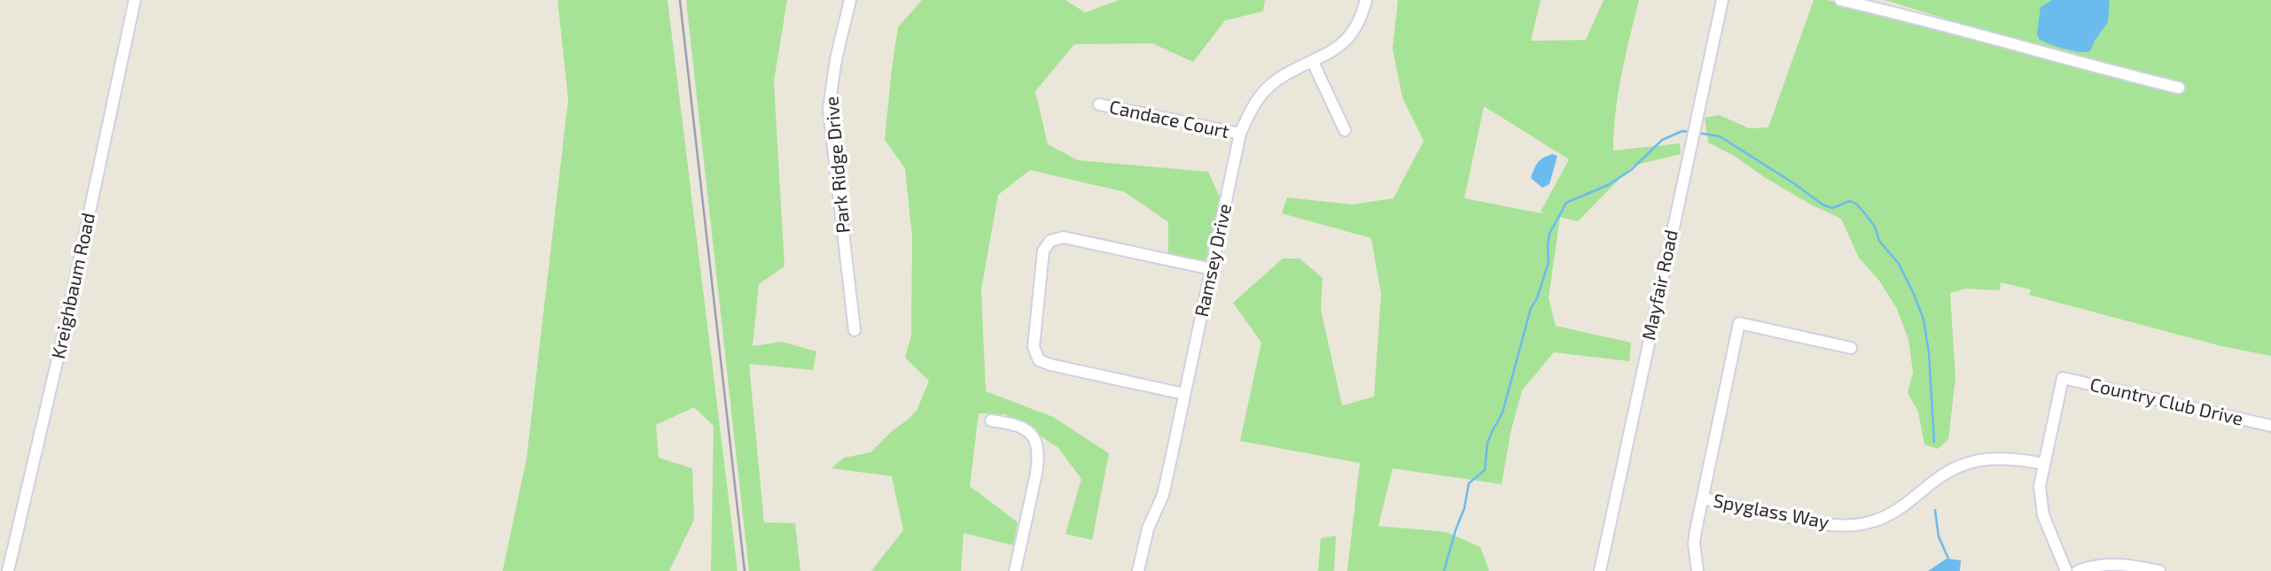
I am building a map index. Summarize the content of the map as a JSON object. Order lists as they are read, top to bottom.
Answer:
{
  "streets": {
    "street": [
      "Candace Court",
      "Park Ridge Drive",
      "Ramsey Drive",
      "Mayfair Road",
      "Kreighbaum Road",
      "Country Club Drive",
      "Spyglass Way"
    ]
  },
  "crossings": [
    ["Candace Court", "Ramsey Drive"],
    ["Country Club Drive", "Spyglass Way"]
  ]
}
